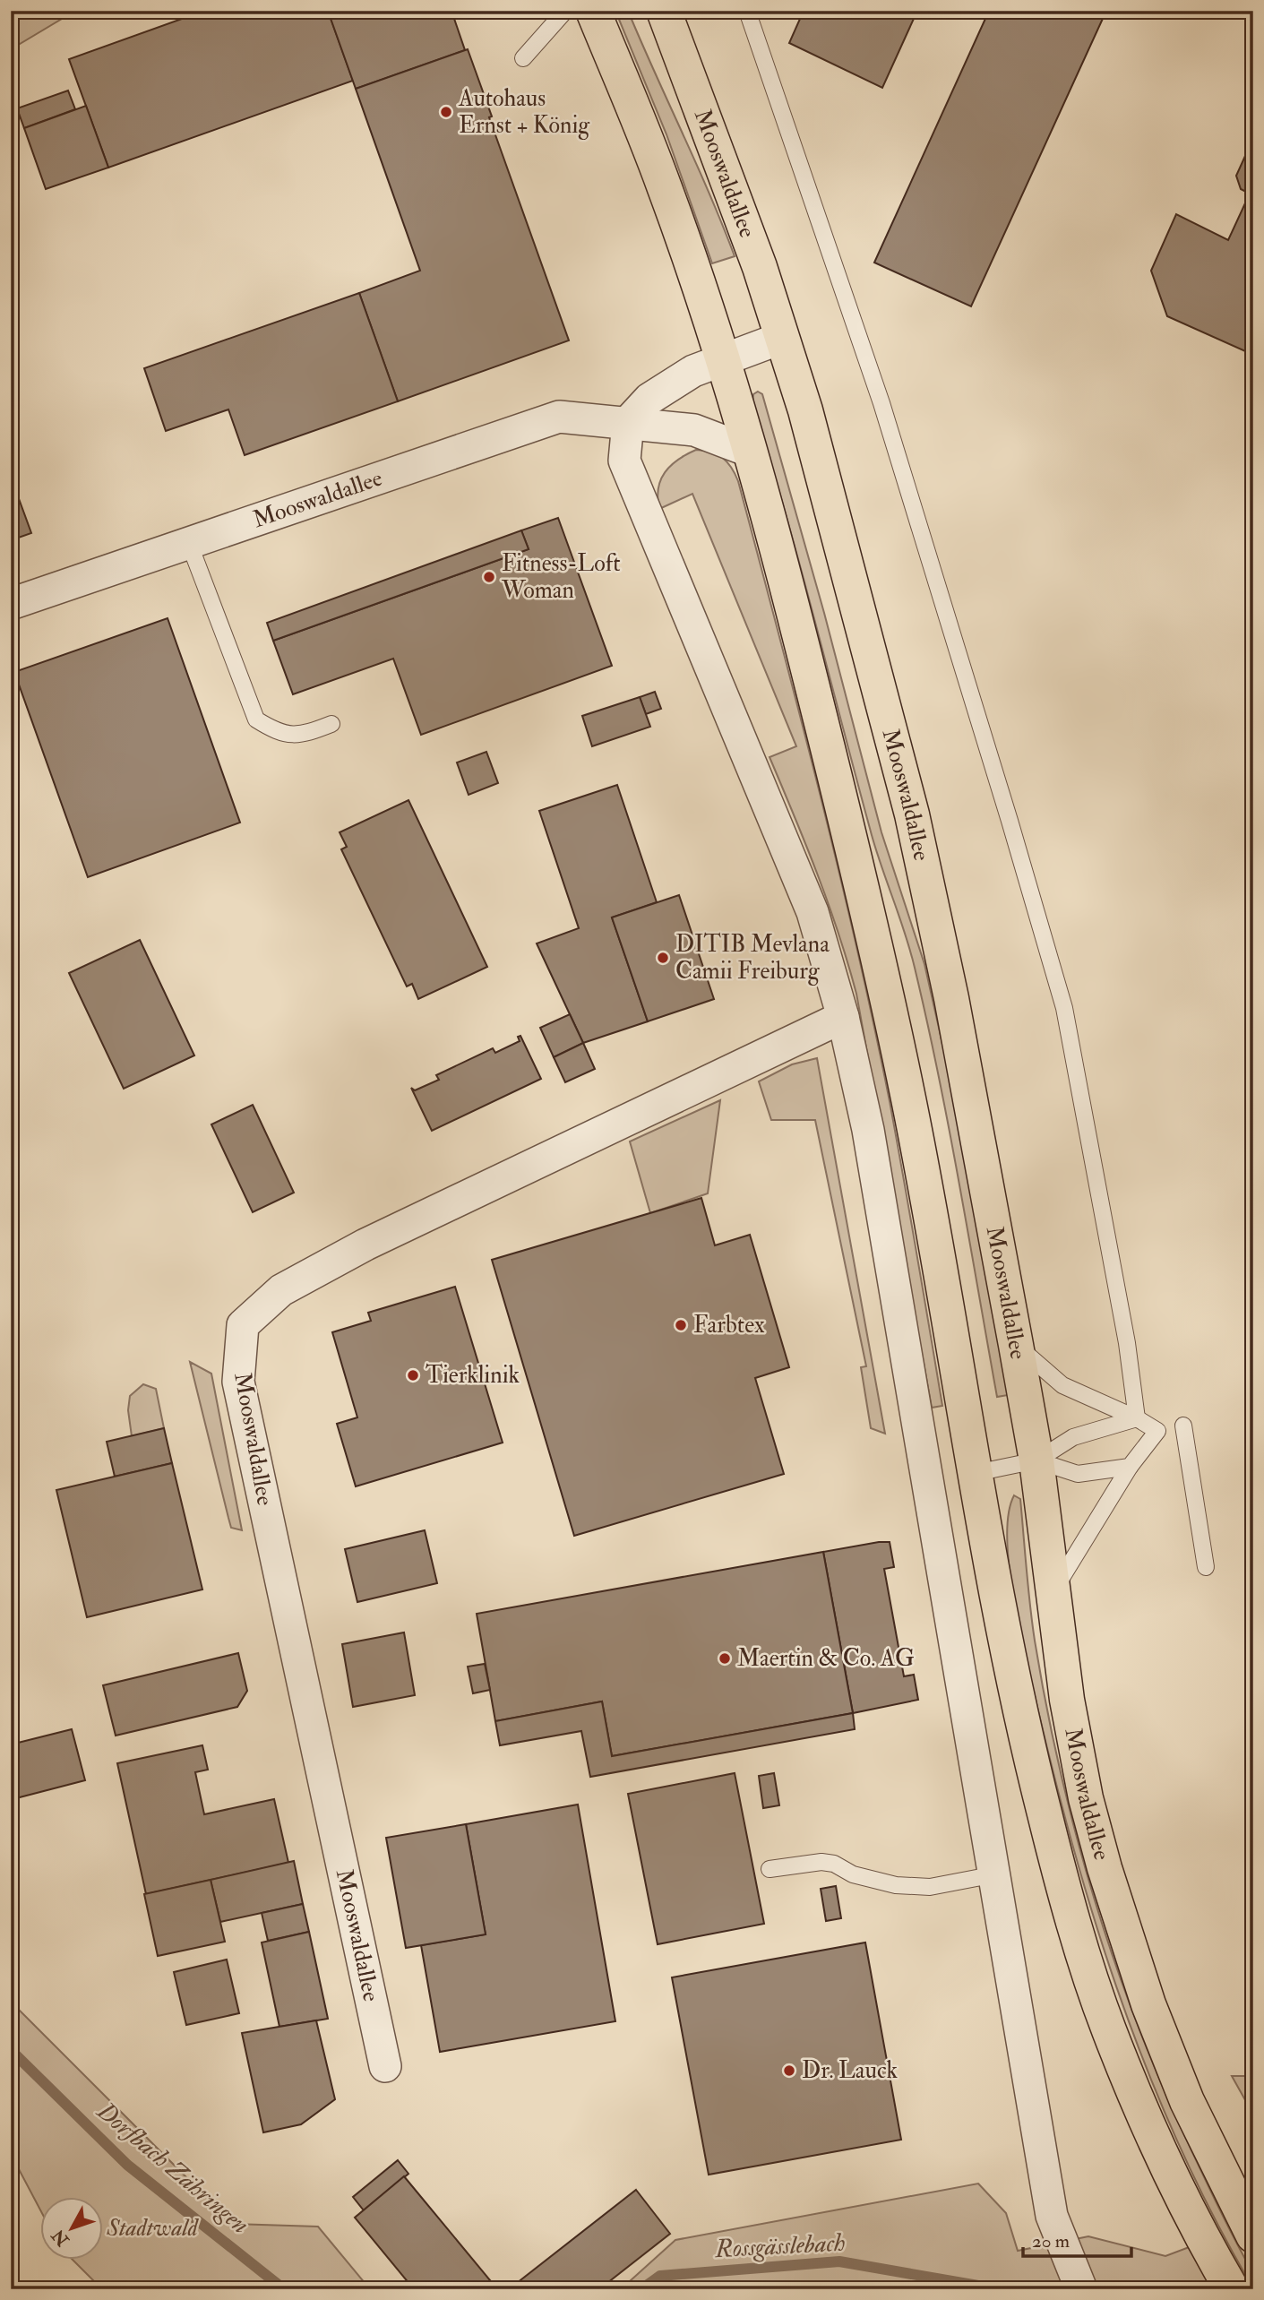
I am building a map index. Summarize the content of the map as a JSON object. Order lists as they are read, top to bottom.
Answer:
{
  "streets": {
    "main road": ["Mooswaldallee"]
  },
  "water": ["Dorfbach Zähringen", "Rossgässlebach"],
  "parks": ["Stadtwald"],
  "places": [
    "Autohaus Ernst + König",
    "Fitness-Loft Woman",
    "DITIB Mevlana Camii Freiburg",
    "Farbtex",
    "Tierklinik",
    "Maertin & Co. AG",
    "Dr. Lauck"
  ],
  "scale_bar": "20 m",
  "north": "bottom left"
}
